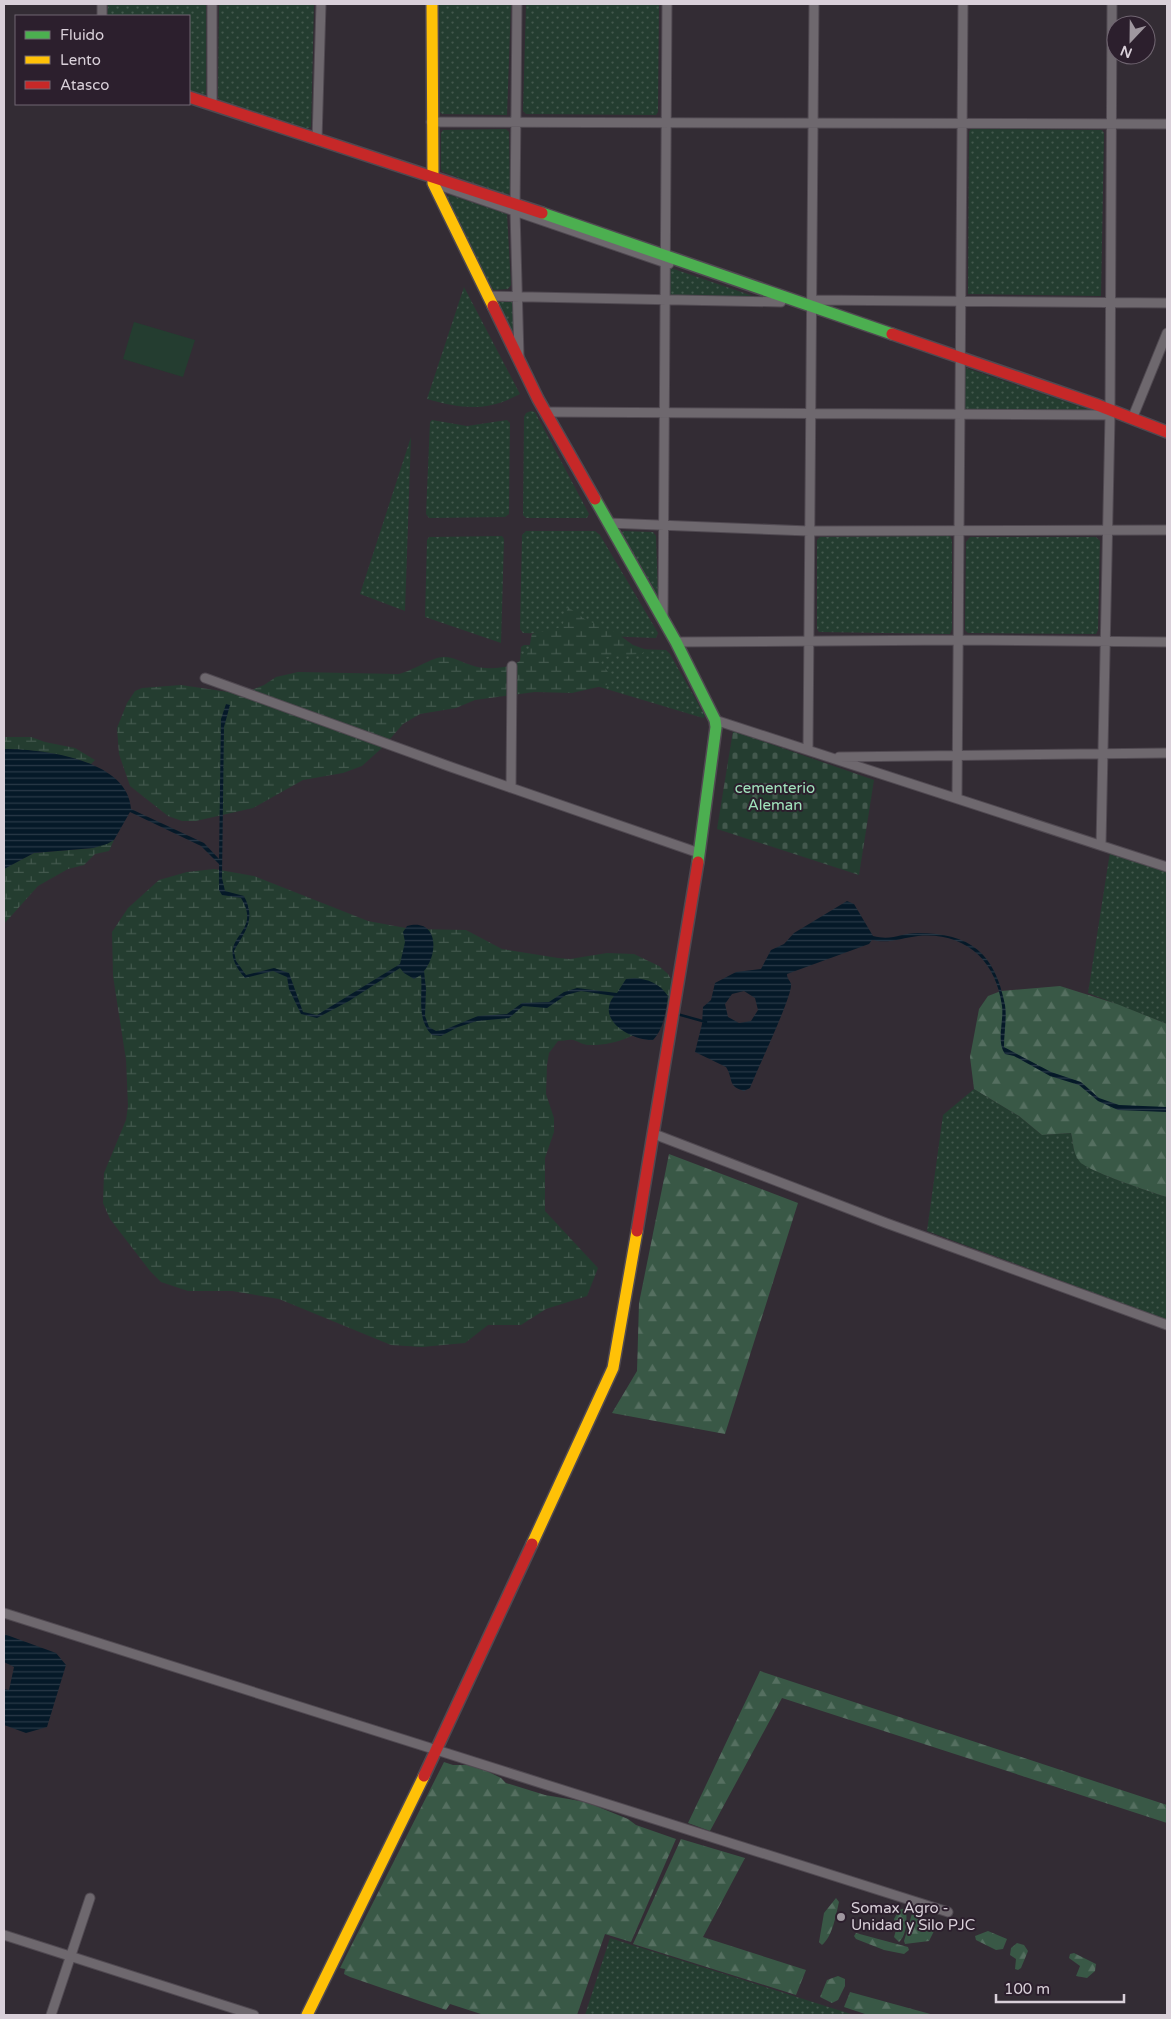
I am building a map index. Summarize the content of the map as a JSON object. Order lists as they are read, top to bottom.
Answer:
{
  "parks": ["cementerio Aleman"],
  "places": ["Somax Agro - Unidad y Silo PJC"],
  "legend": ["Fluido", "Lento", "Atasco"],
  "scale_bar": "100 m",
  "north": "bottom"
}
